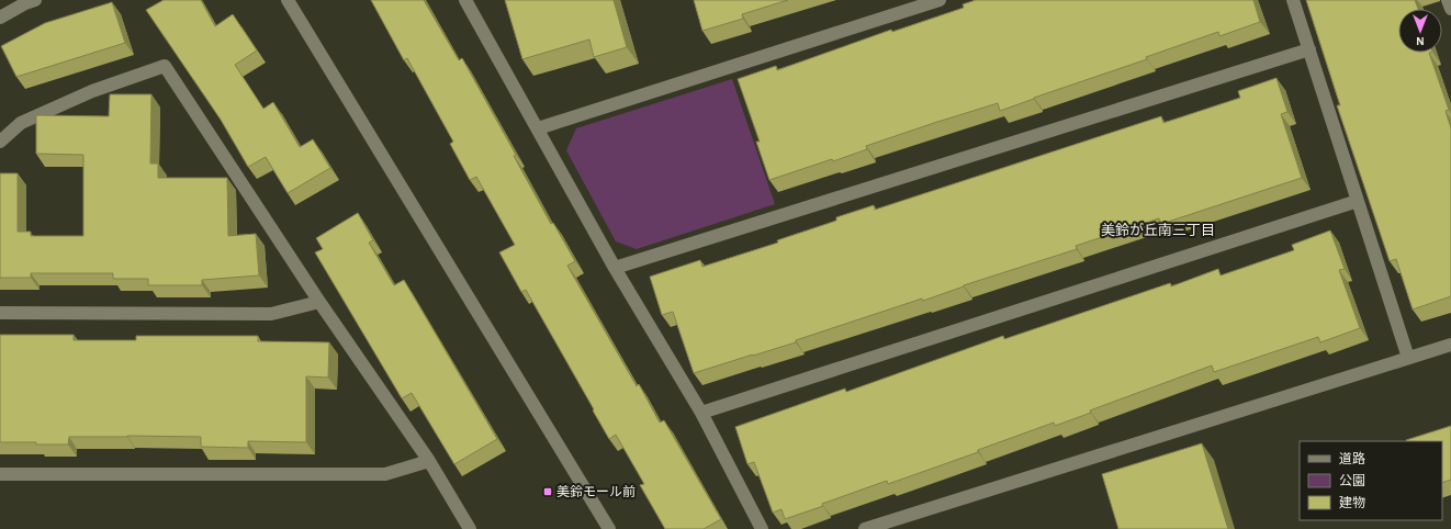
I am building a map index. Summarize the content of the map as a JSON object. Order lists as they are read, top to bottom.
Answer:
{
  "districts": ["美鈴が丘南三丁目"],
  "places": {
    "transit": ["美鈴モール前"]
  },
  "legend": ["道路", "公園", "建物"],
  "north": "bottom"
}
